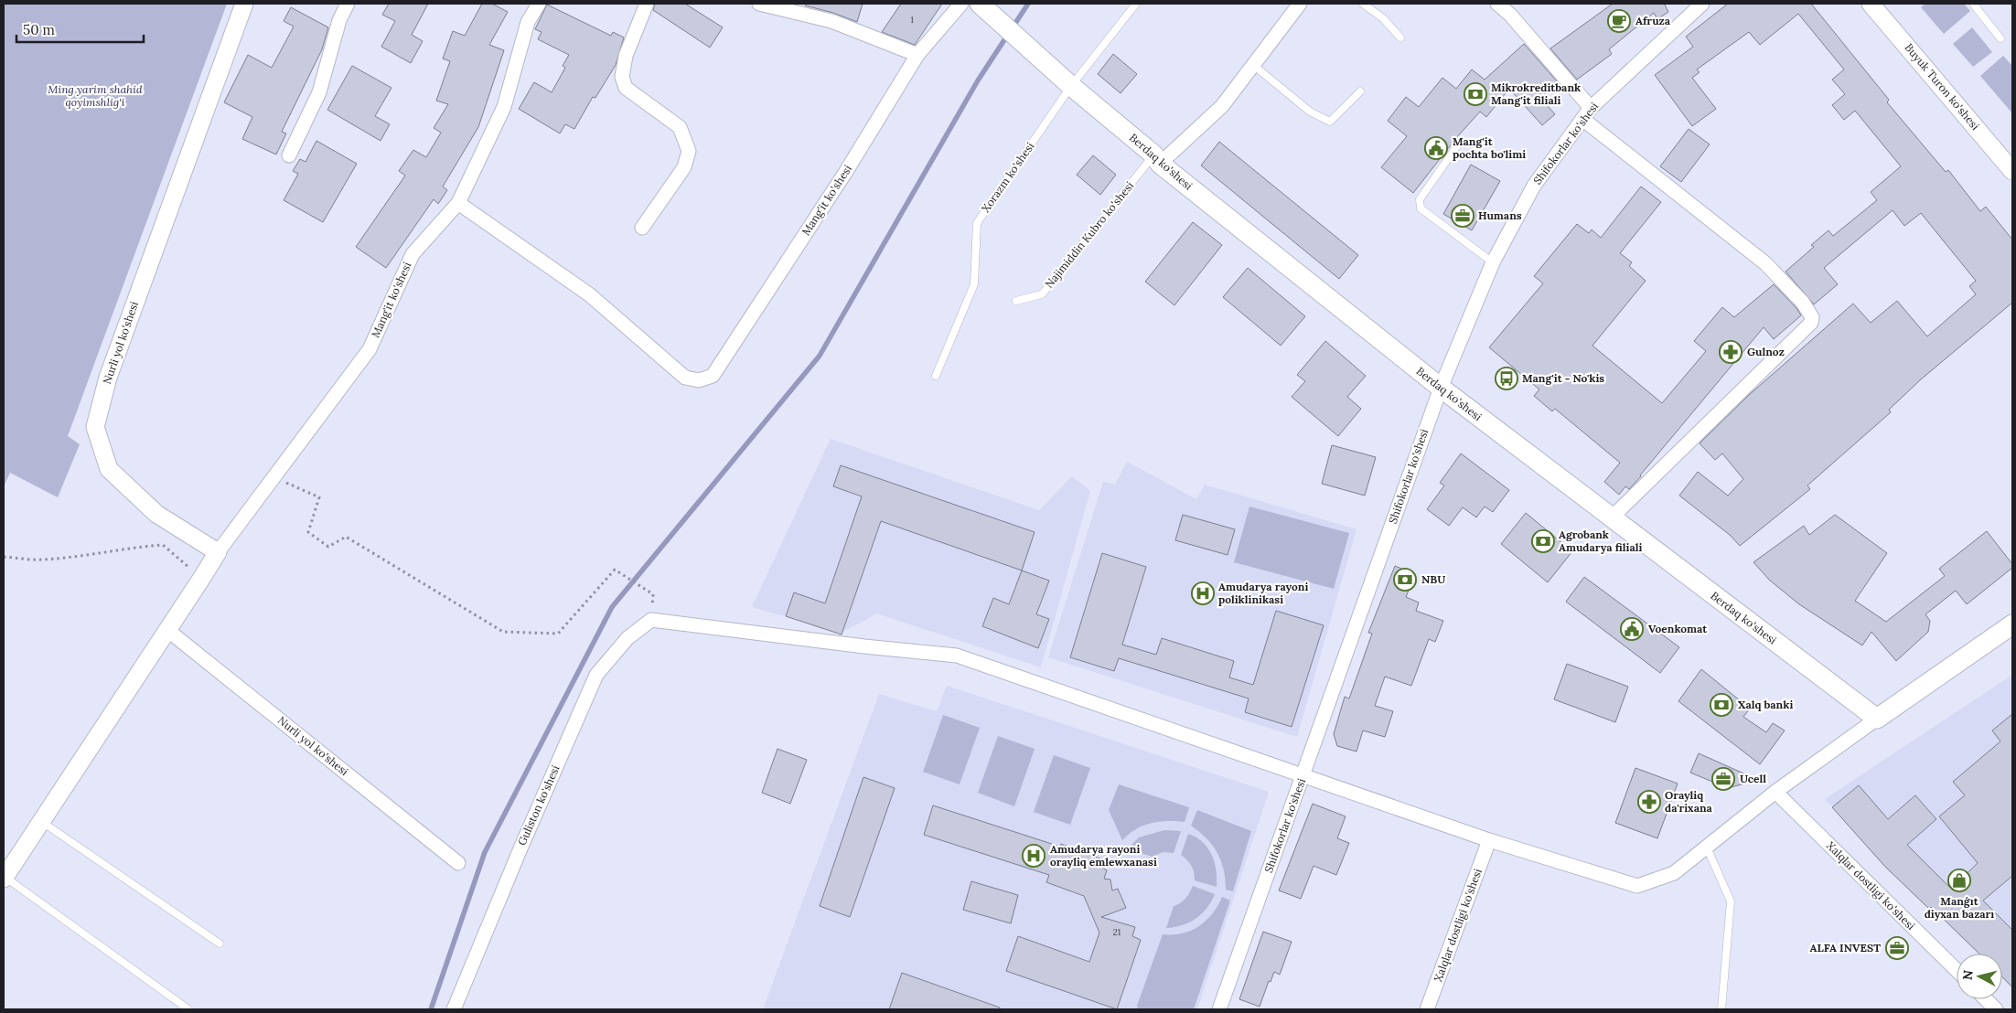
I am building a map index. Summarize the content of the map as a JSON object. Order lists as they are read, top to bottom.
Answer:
{
  "streets": {
    "main road": ["Berdaq ko'shesi"],
    "street": [
      "Buyuk Turon ko'shesi",
      "Shifokorlar ko'shesi",
      "Mang'it ko'shesi",
      "Najimiddin Kubro ko'shesi",
      "Nurli yol ko'shesi",
      "Guliston ko'shesi",
      "Xalqlar dostligi ko'shesi"
    ],
    "lane": ["Xorazm ko'shesi"]
  },
  "crossings": [
    ["Shifokorlar ko'shesi", "Berdaq ko'shesi"],
    ["Shifokorlar ko'shesi", "Guliston ko'shesi"],
    ["Berdaq ko'shesi", "Xorazm ko'shesi"],
    ["Berdaq ko'shesi", "Najimiddin Kubro ko'shesi"],
    ["Mang'it ko'shesi", "Nurli yol ko'shesi"]
  ],
  "parks": ["Ming yarim shahid qoyimshlig'i"],
  "places": {
    "cafe": ["Afruza"],
    "bank": [
      "Mikrokreditbank Mang'it filiali",
      "Agrobank Amudarya filiali",
      "NBU",
      "Xalq banki"
    ],
    "public building": ["Mang'it pochta bo'limi", "Voenkomat"],
    "office": ["Humans", "Ucell", "ALFA INVEST"],
    "pharmacy": ["Gulnoz", "Orayliq da'rixana"],
    "bus stop": ["Mang'it - No'kis"],
    "hospital": ["Amudarya rayoni poliklinikasi", "Amudarya rayoni orayliq emlewxanasi"],
    "shop": ["Manǵıt diyxan bazarı"]
  },
  "house_numbers": ["1", "21"],
  "scale_bar": "50 m",
  "north": "left"
}
